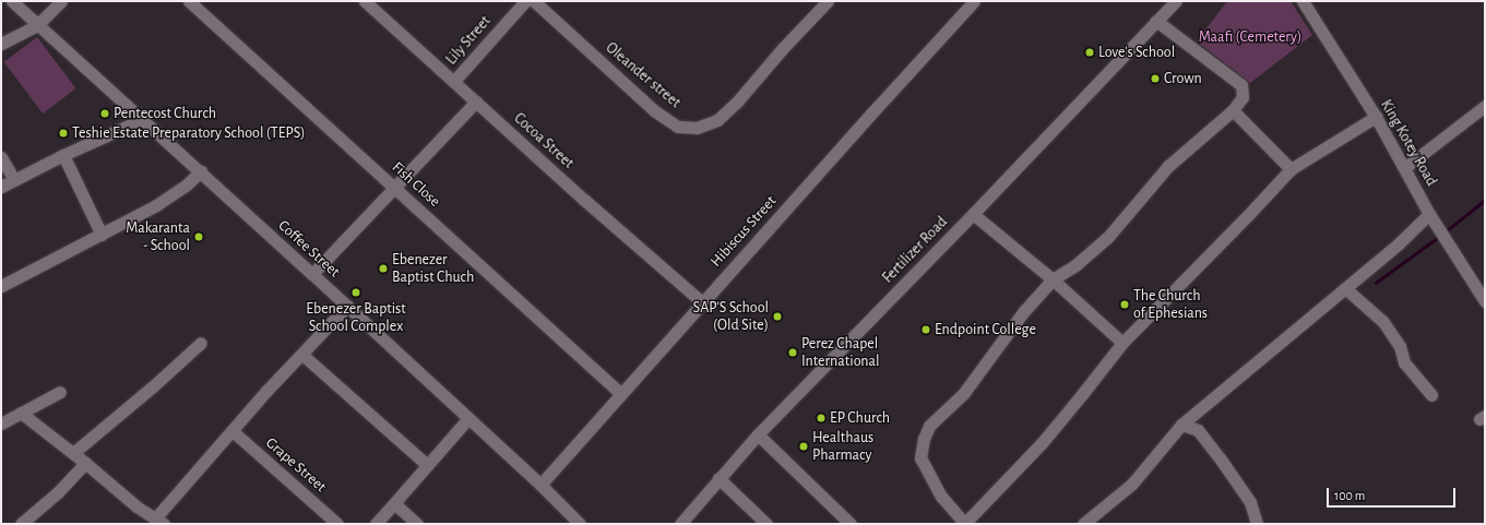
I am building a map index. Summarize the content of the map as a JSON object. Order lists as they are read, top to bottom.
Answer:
{
  "streets": {
    "street": [
      "Lily Street",
      "Oleander street",
      "Cocoa Street",
      "King Kotey Road",
      "Fish Close",
      "Hibiscus Street",
      "Coffee Street",
      "Fertilizer Road",
      "Grape Street"
    ]
  },
  "crossings": [
    ["Lily Street", "Cocoa Street"],
    ["Cocoa Street", "Hibiscus Street"],
    ["Fish Close", "Hibiscus Street"],
    ["Hibiscus Street", "Coffee Street"]
  ],
  "parks": ["Maafi (Cemetery)"],
  "places": [
    "Love's School",
    "Crown",
    "Pentecost Church",
    "Teshie Estate Preparatory School (TEPS)",
    "Makaranta - School",
    "Ebenezer Baptist Chuch",
    "Ebenezer Baptist School Complex",
    "The Church of Ephesians",
    "SAP'S School (Old Site)",
    "Endpoint College",
    "Perez Chapel International",
    "EP Church",
    "Healthaus Pharmacy"
  ],
  "scale_bar": "100 m"
}
